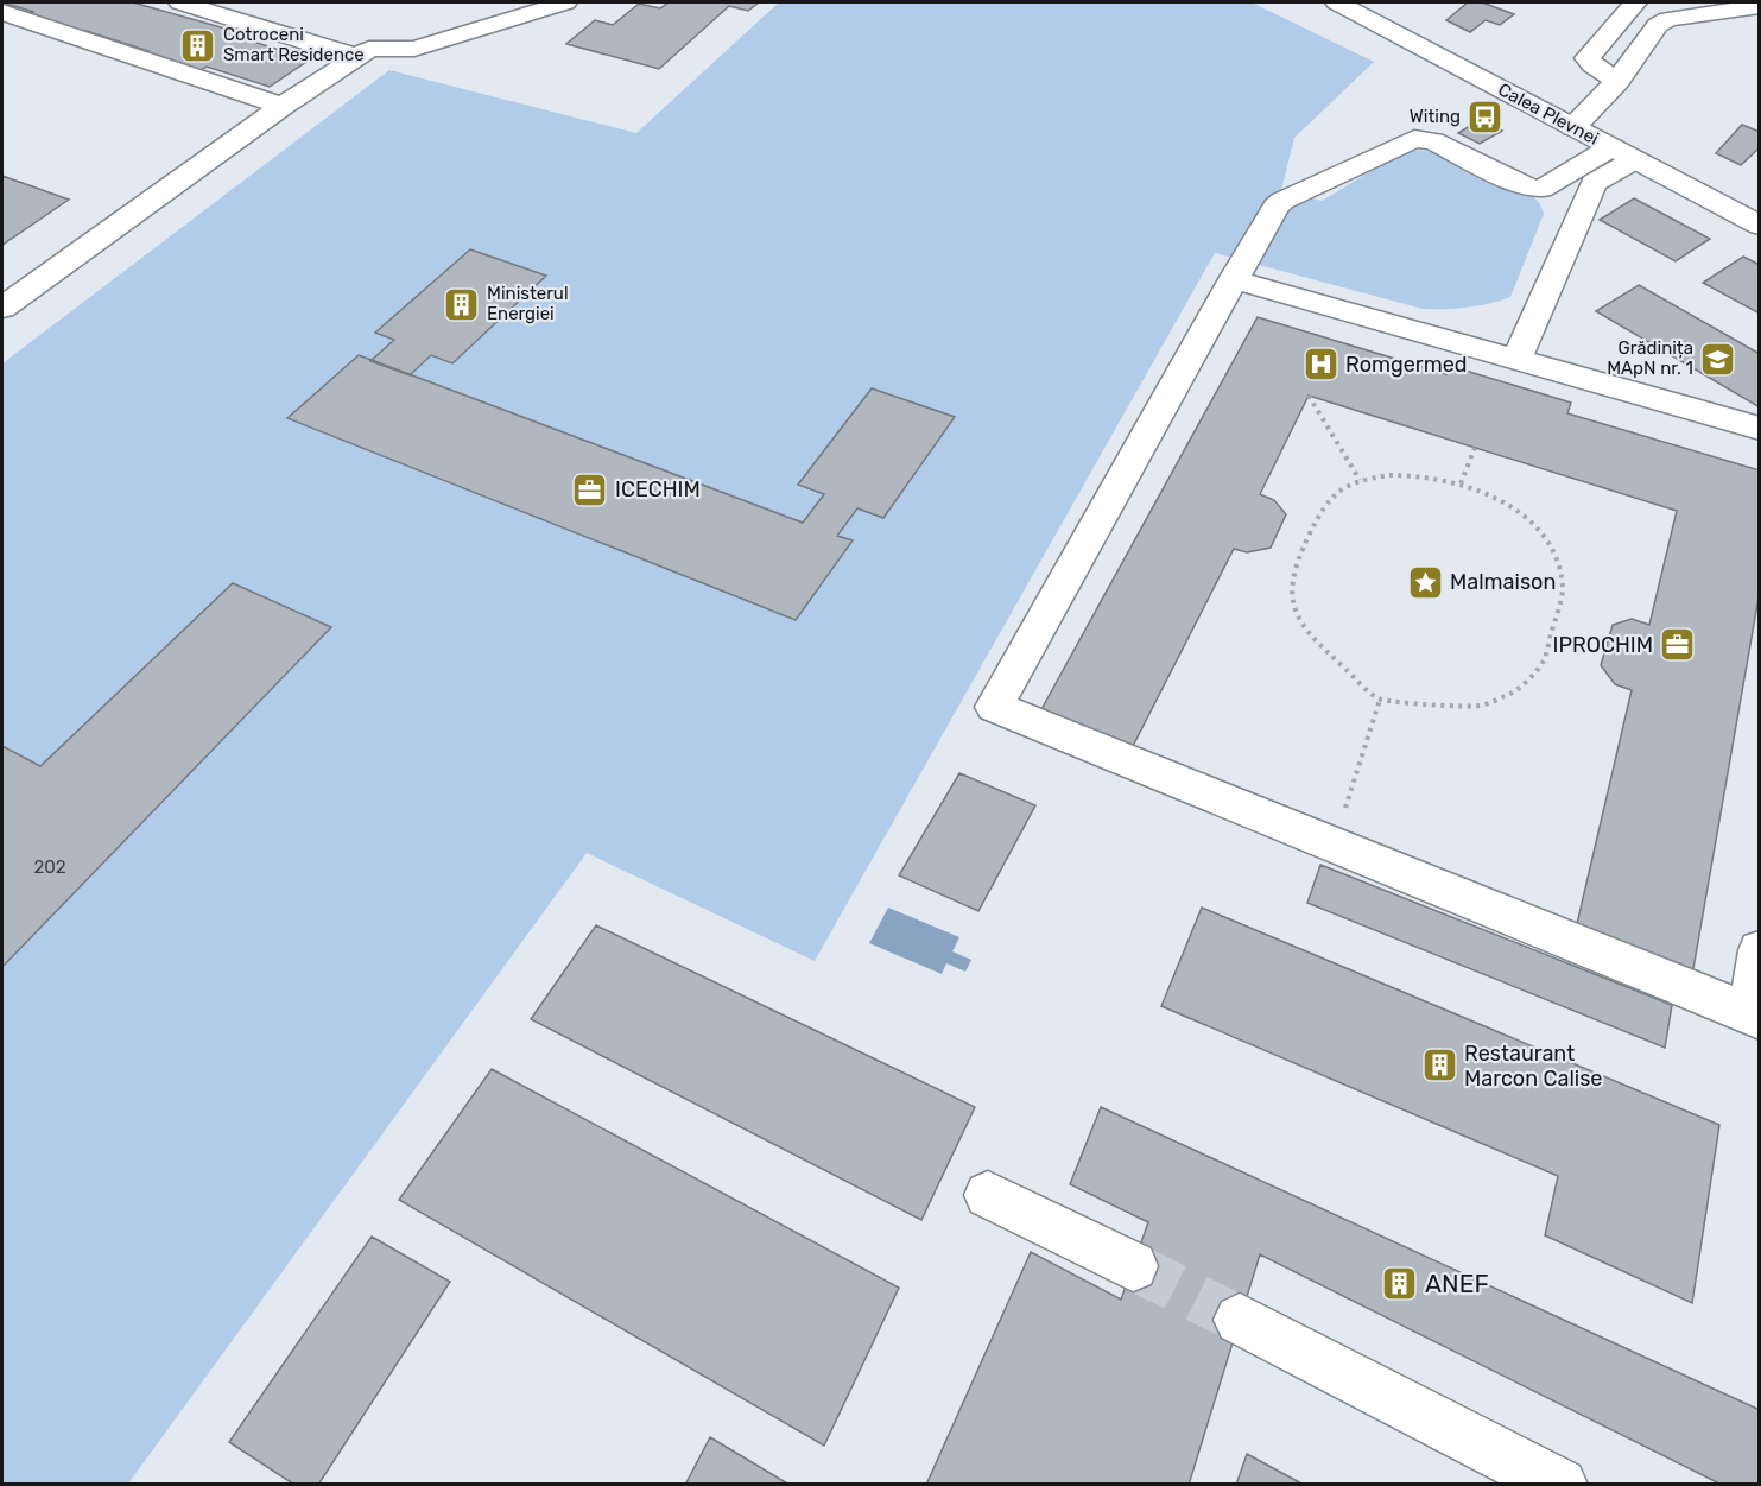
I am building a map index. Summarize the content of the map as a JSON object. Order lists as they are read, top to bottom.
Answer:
{
  "streets": {
    "main road": ["Calea Plevnei"]
  },
  "places": {
    "building": [
      "Cotroceni Smart Residence",
      "Ministerul Energiei",
      "Restaurant Marcon Calise",
      "ANEF"
    ],
    "bus stop": ["Witing"],
    "school or university": ["Grădinița MApN nr. 1"],
    "hospital": ["Romgermed"],
    "office": ["ICECHIM", "IPROCHIM"],
    "place": ["Malmaison"]
  },
  "house_numbers": ["202"]
}
